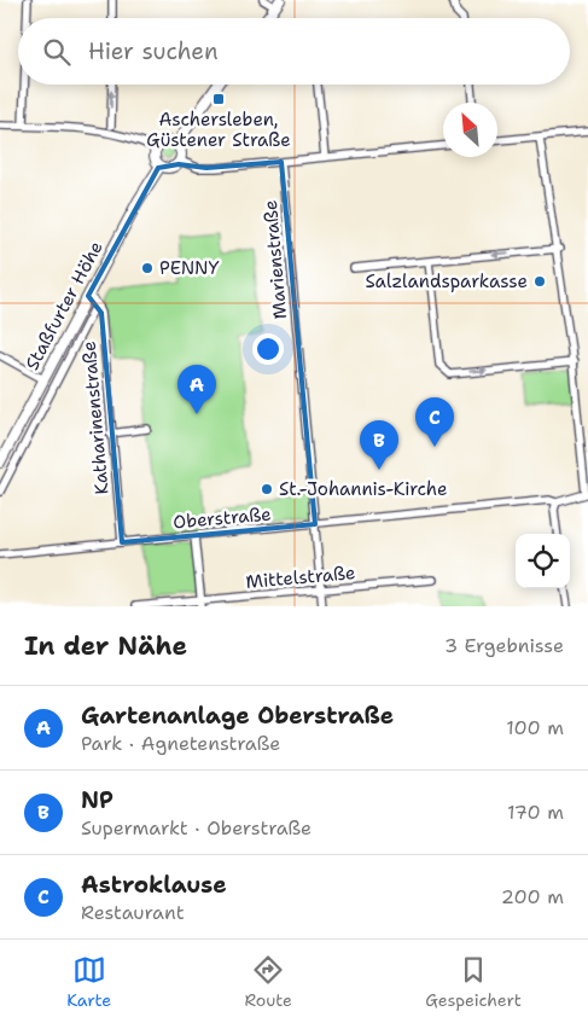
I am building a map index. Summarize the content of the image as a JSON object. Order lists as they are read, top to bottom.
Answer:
{
  "streets": {
    "main road": ["Staßfurter Höhe"],
    "street": [
      "Marienstraße",
      "Katharinenstraße",
      "Oberstraße",
      "Mittelstraße"
    ]
  },
  "crossings": [
    ["Marienstraße", "Oberstraße"],
    ["Marienstraße", "Mittelstraße"],
    ["Staßfurter Höhe", "Katharinenstraße"],
    ["Katharinenstraße", "Oberstraße"]
  ],
  "places": {
    "transit": ["Aschersleben, Güstener Straße"],
    "other": ["PENNY", "Salzlandsparkasse", "St.-Johannis-Kirche"]
  },
  "north": "top left",
  "page": {
    "search": "Hier suchen",
    "pins": ["A", "C", "B"],
    "heading": ["In der Nähe", "3 Ergebnisse"],
    "list": [
      {
        "mark": "A",
        "name": "Gartenanlage Oberstraße",
        "note": "Park · Agnetenstraße",
        "value": "100 m"
      },
      {
        "mark": "B",
        "name": "NP",
        "note": "Supermarkt · Oberstraße",
        "value": "170 m"
      },
      {
        "mark": "C",
        "name": "Astroklause",
        "note": "Restaurant",
        "value": "200 m"
      }
    ],
    "nav": ["Karte", "Route", "Gespeichert"]
  }
}
